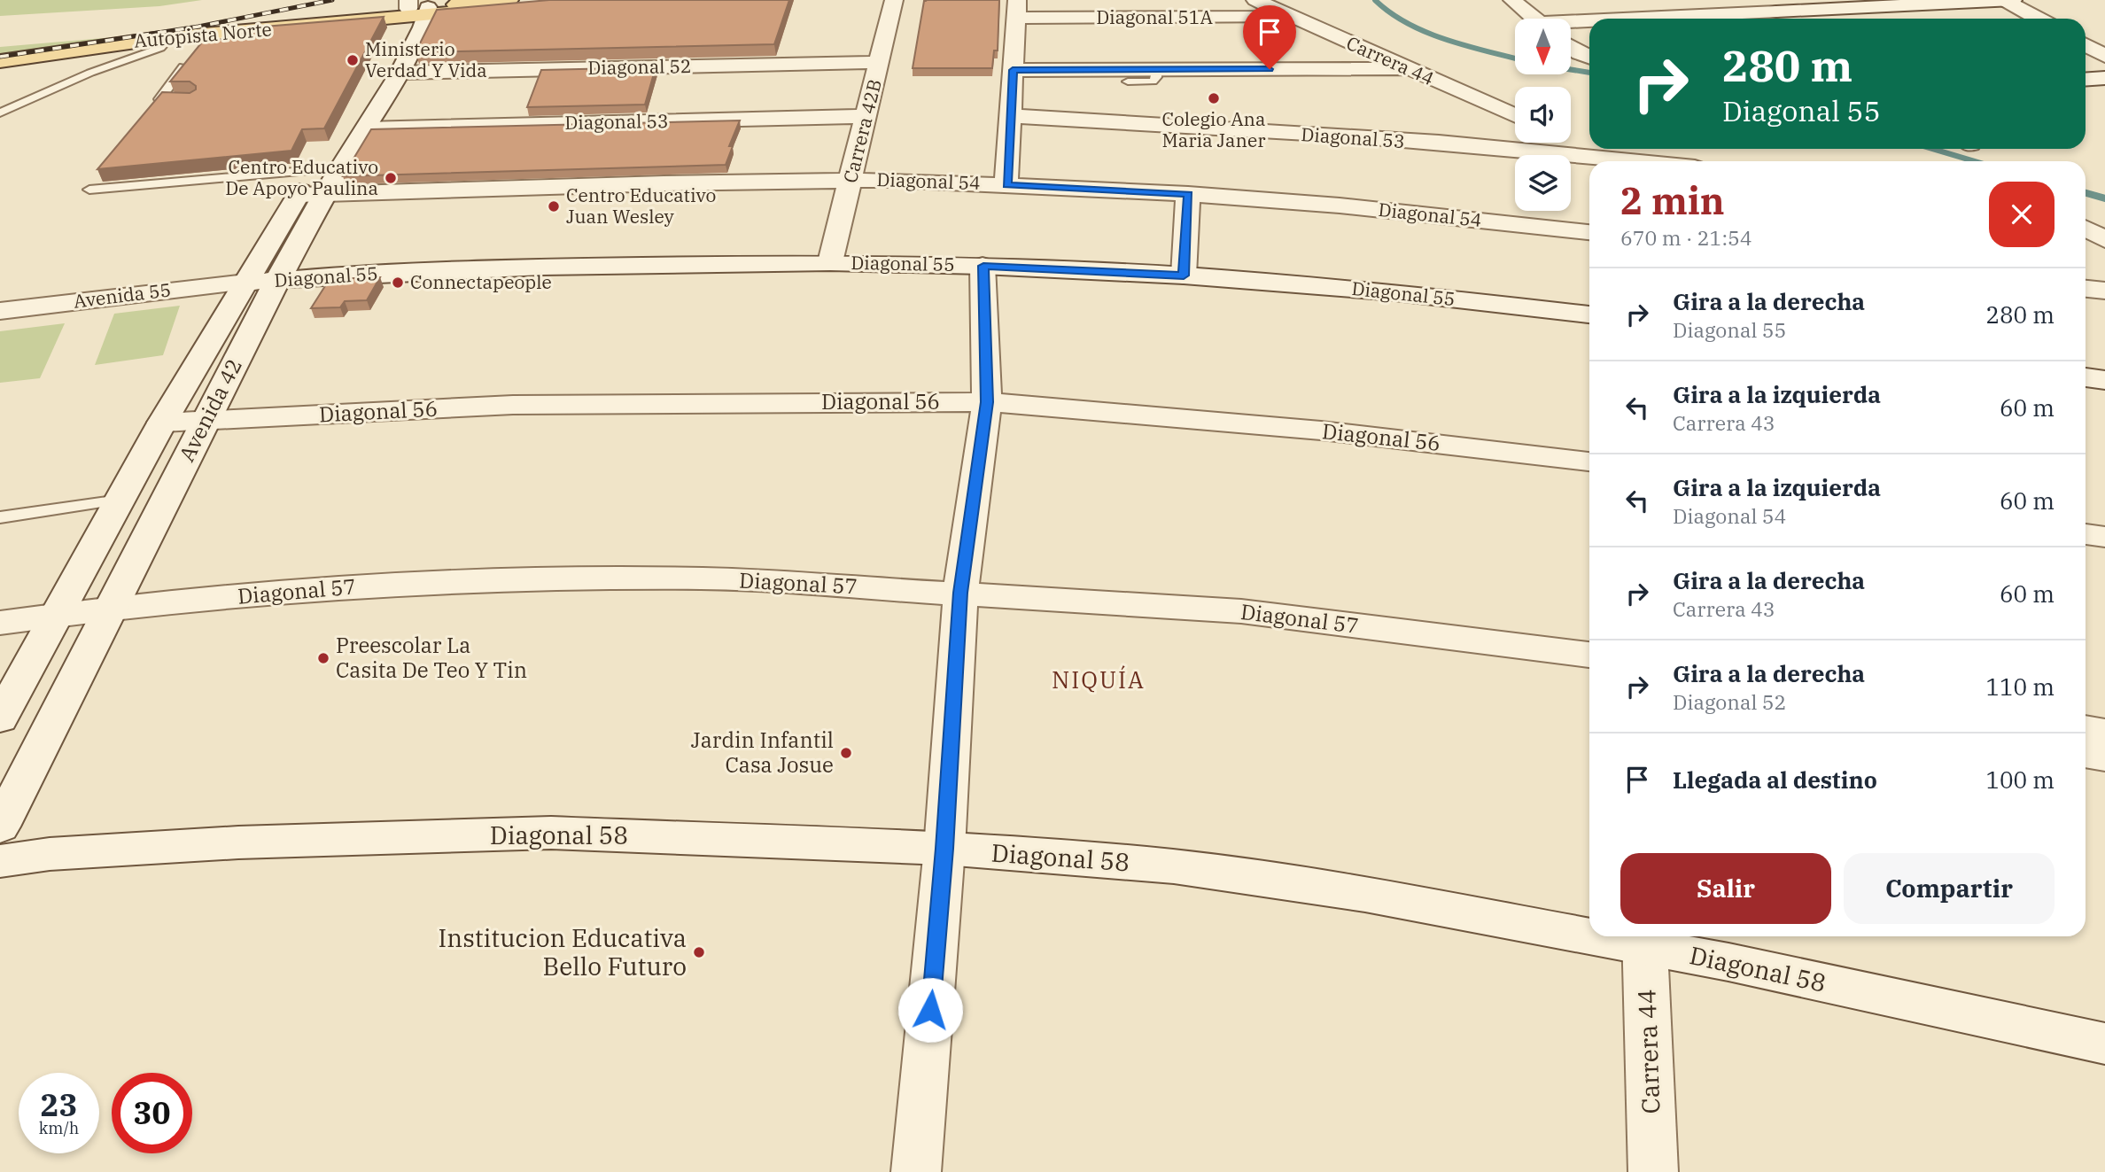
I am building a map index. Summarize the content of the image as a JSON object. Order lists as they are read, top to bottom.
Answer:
{
  "streets": {
    "main road": ["Autopista Norte"],
    "street": [
      "Diagonal 51A",
      "Carrera 44",
      "Diagonal 52",
      "Diagonal 53",
      "Carrera 42B",
      "Diagonal 54",
      "Diagonal 55",
      "Avenida 55",
      "Diagonal 56",
      "Avenida 42",
      "Diagonal 57",
      "Diagonal 58"
    ]
  },
  "crossings": [
    ["Diagonal 51A", "Carrera 44"],
    ["Autopista Norte", "Avenida 42"],
    ["Carrera 44", "Diagonal 58"],
    ["Diagonal 52", "Carrera 42B"],
    ["Diagonal 52", "Avenida 42"],
    ["Diagonal 53", "Carrera 42B"],
    ["Diagonal 53", "Avenida 42"],
    ["Carrera 42B", "Diagonal 54"],
    ["Carrera 42B", "Diagonal 55"],
    ["Diagonal 54", "Avenida 42"],
    ["Diagonal 55", "Avenida 55"],
    ["Diagonal 55", "Avenida 42"],
    ["Avenida 55", "Avenida 42"],
    ["Diagonal 56", "Avenida 42"],
    ["Avenida 42", "Diagonal 57"]
  ],
  "districts": ["NIQUÍA"],
  "places": [
    "Ministerio Verdad Y Vida",
    "Colegio Ana Maria Janer",
    "Centro Educativo De Apoyo Paulina",
    "Centro Educativo Juan Wesley",
    "Connectapeople",
    "Preescolar La Casita De Teo Y Tin",
    "Jardin Infantil Casa Josue",
    "Institucion Educativa Bello Futuro"
  ],
  "north": "bottom",
  "page": {
    "turn": ["280 m", "Diagonal 55"],
    "heading": ["2 min", "670 m · 21:54"],
    "list": [
      {
        "name": "Gira a la derecha",
        "note": "Diagonal 55",
        "value": "280 m"
      },
      {
        "name": "Gira a la izquierda",
        "note": "Carrera 43",
        "value": "60 m"
      },
      {
        "name": "Gira a la izquierda",
        "note": "Diagonal 54",
        "value": "60 m"
      },
      {
        "name": "Gira a la derecha",
        "note": "Carrera 43",
        "value": "60 m"
      },
      {
        "name": "Gira a la derecha",
        "note": "Diagonal 52",
        "value": "110 m"
      },
      {
        "name": "Llegada al destino",
        "value": "100 m"
      }
    ],
    "buttons": ["Salir", "Compartir"],
    "speed": "23 km/h",
    "limit": "30"
  }
}
